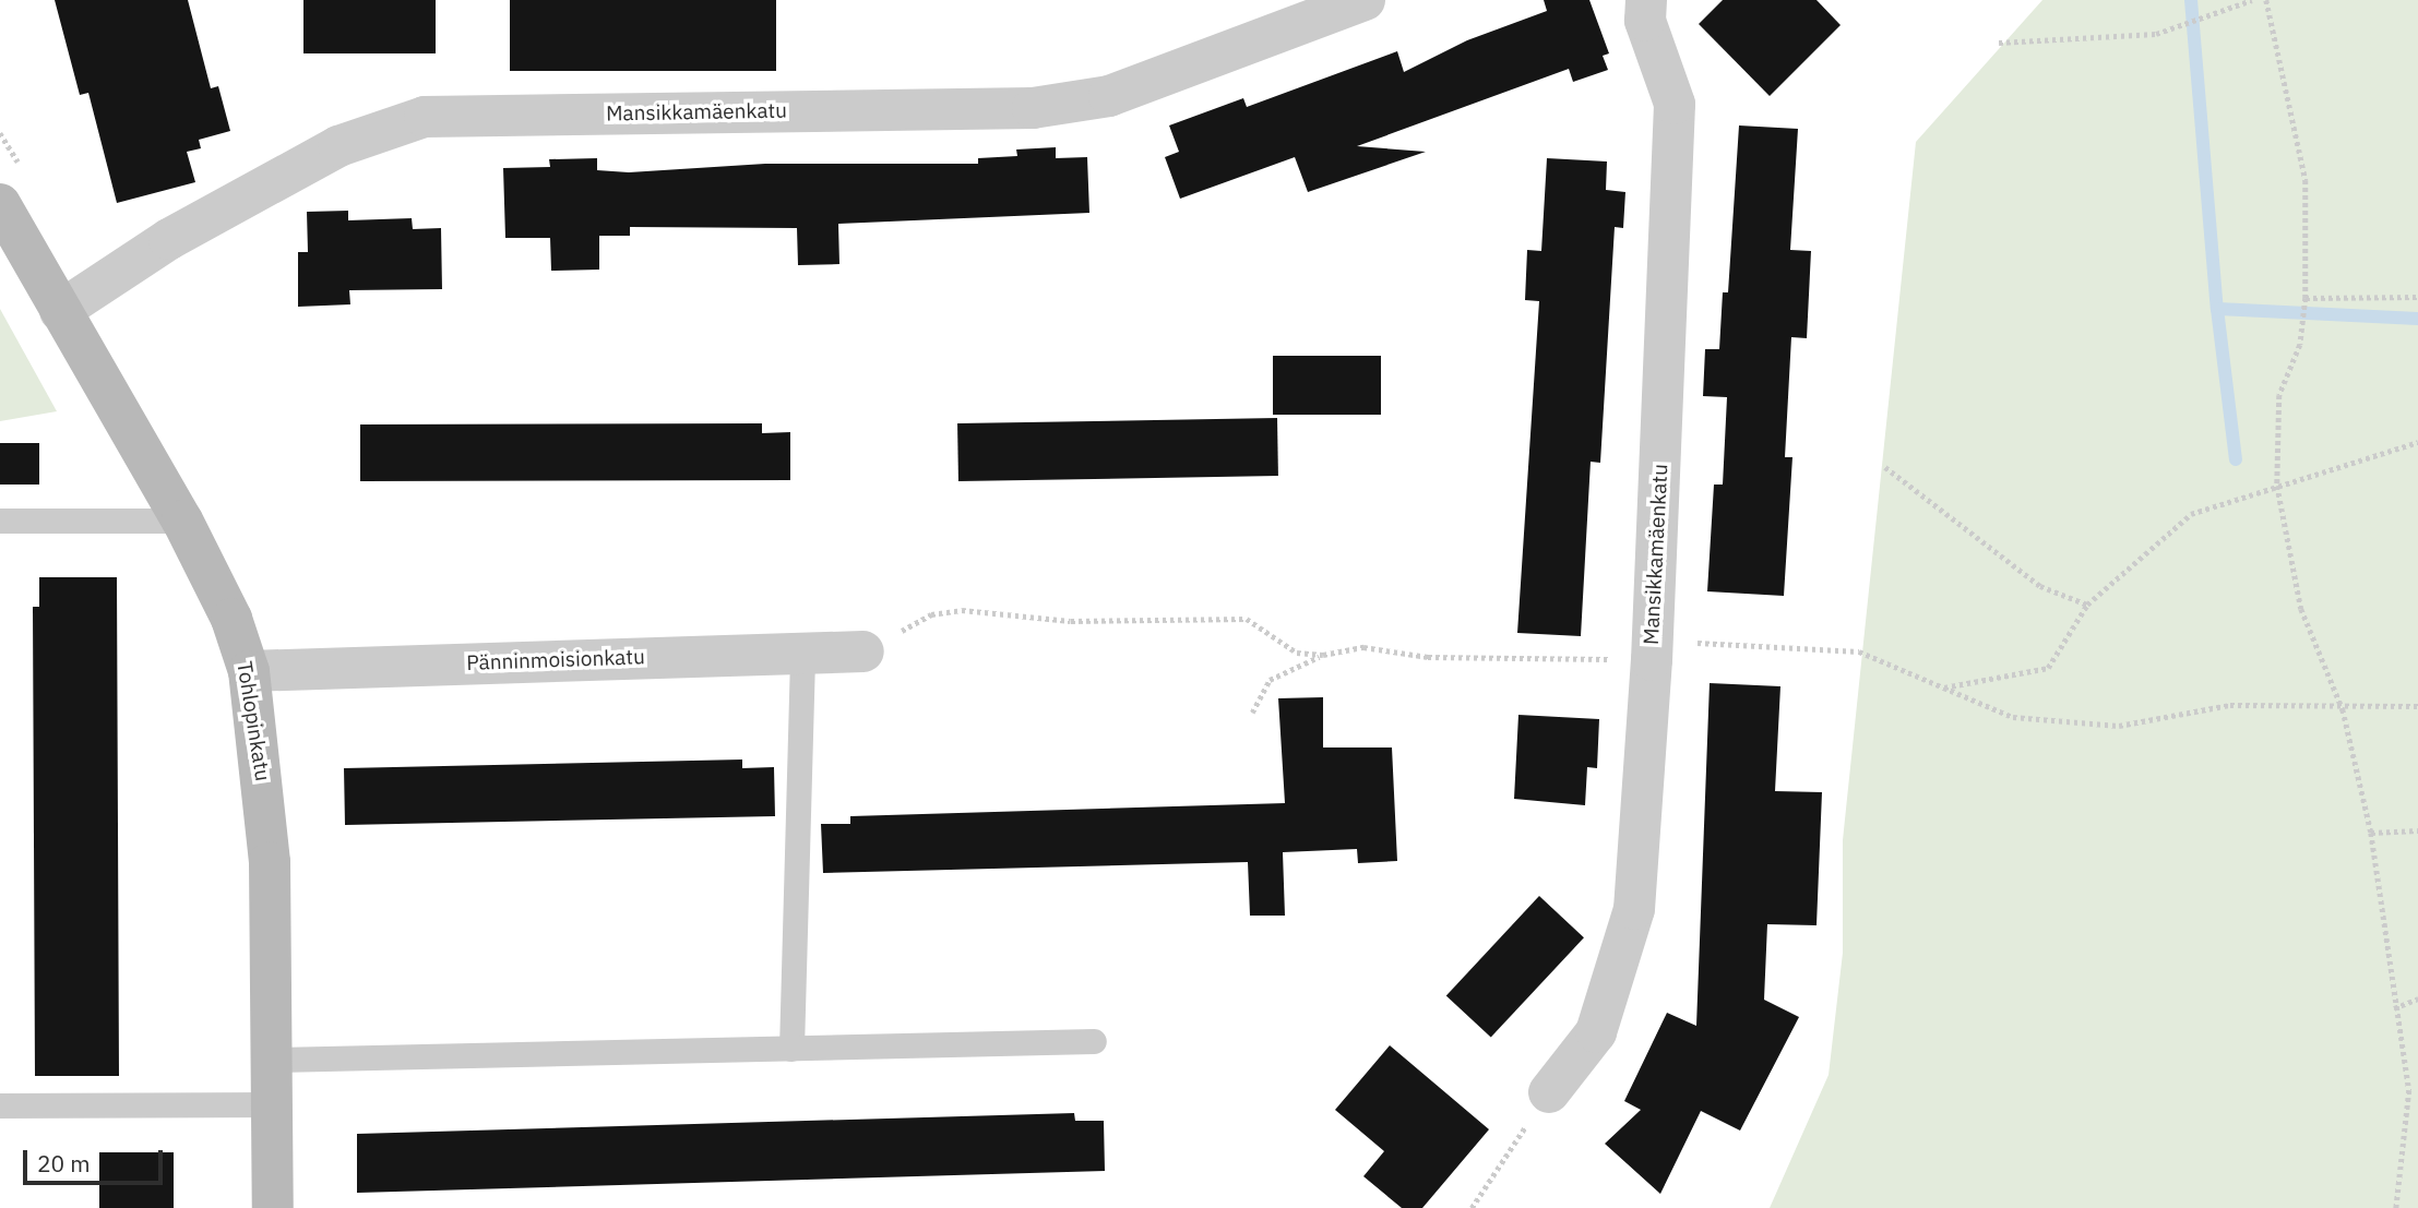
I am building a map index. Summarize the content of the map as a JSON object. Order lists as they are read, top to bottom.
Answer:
{
  "streets": {
    "street": ["Mansikkamäenkatu", "Pänninmoisionkatu", "Tohlopinkatu"]
  },
  "crossings": [
    ["Mansikkamäenkatu", "Tohlopinkatu"],
    ["Pänninmoisionkatu", "Tohlopinkatu"]
  ],
  "scale_bar": "20 m"
}
